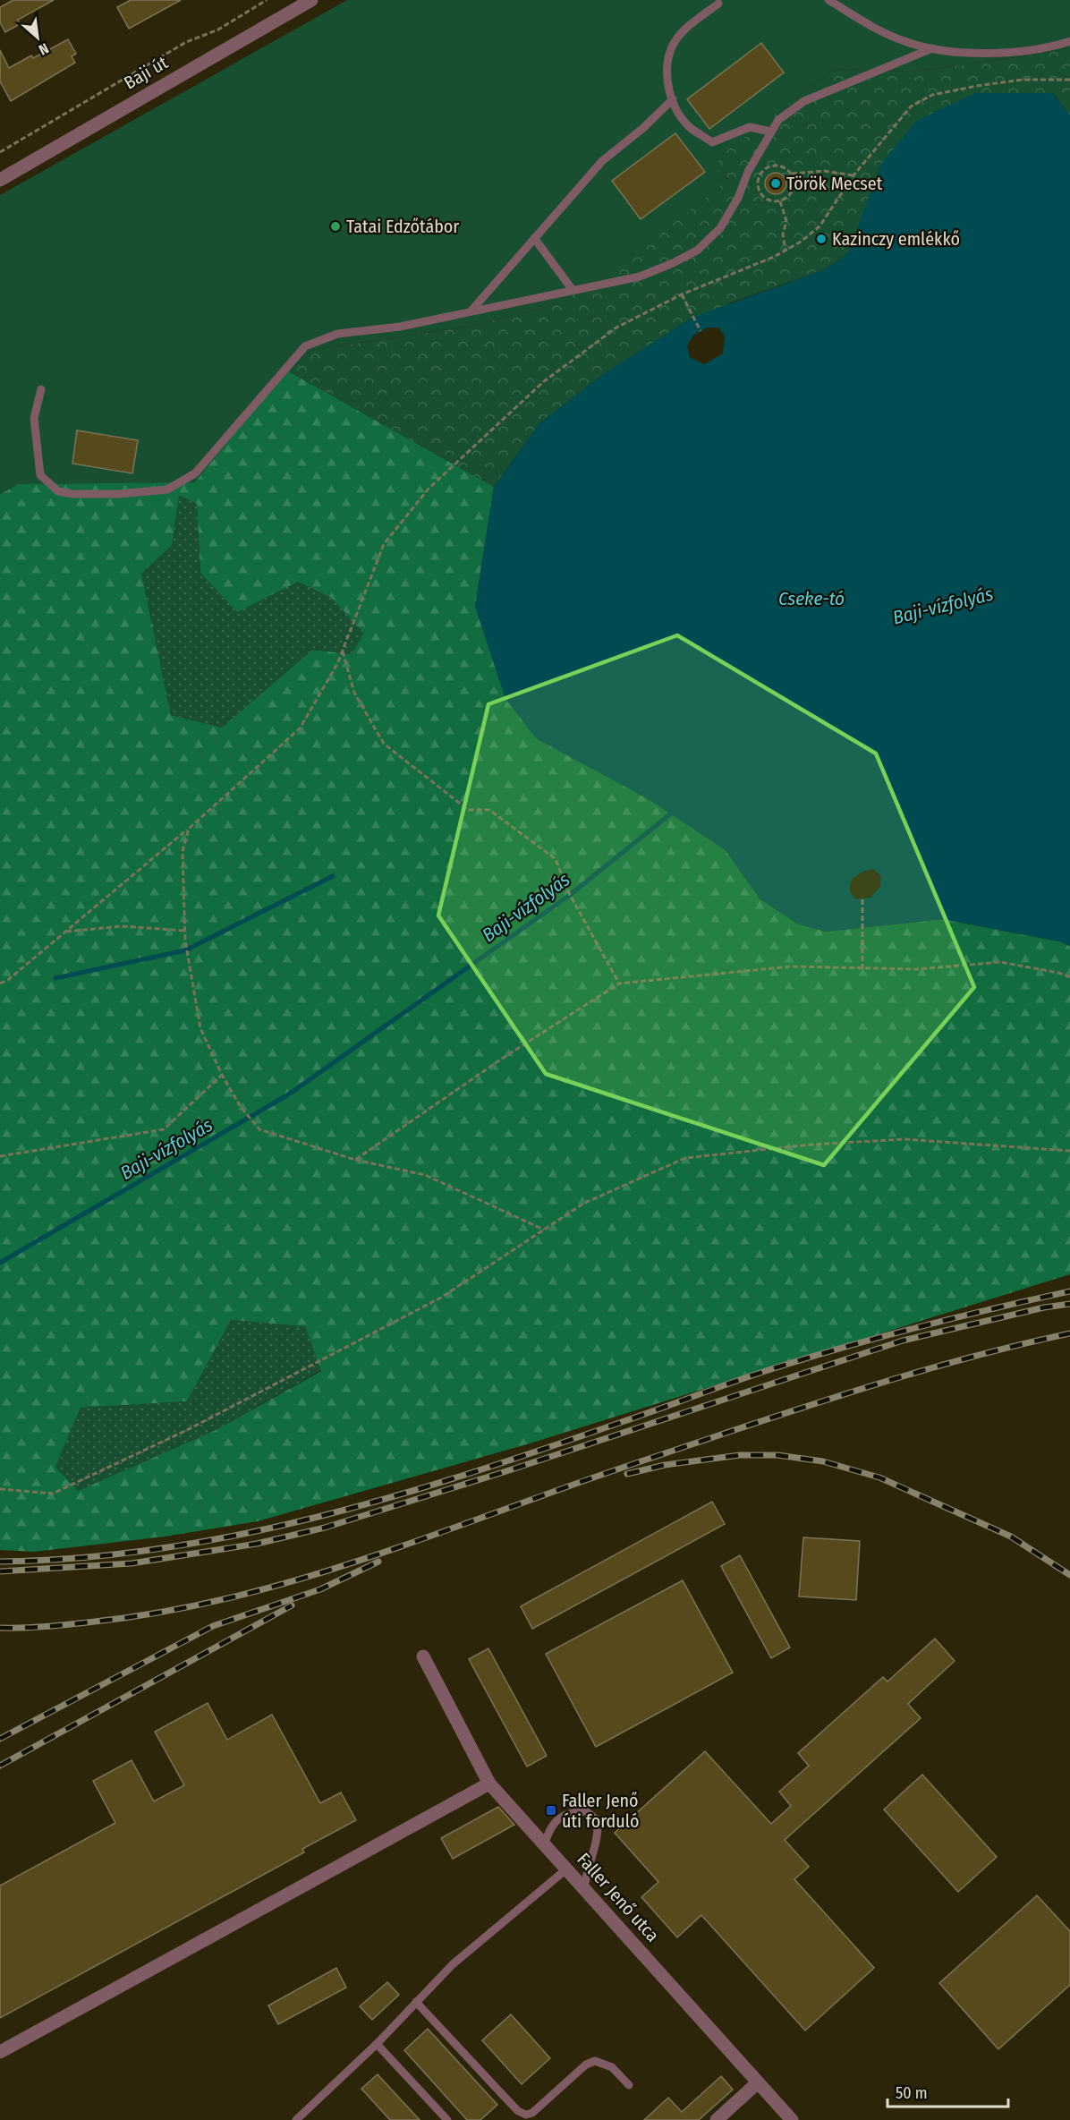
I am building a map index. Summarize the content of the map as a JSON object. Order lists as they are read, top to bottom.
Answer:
{
  "streets": {
    "street": ["Baji út", "Faller Jenő utca"]
  },
  "water": ["Cseke-tó", "Baji-vízfolyás"],
  "places": {
    "other": ["Török Mecset", "Tatai Edzőtábor", "Kazinczy emlékkő"],
    "transit": ["Faller Jenő úti forduló"]
  },
  "scale_bar": "50 m",
  "north": "bottom right"
}
